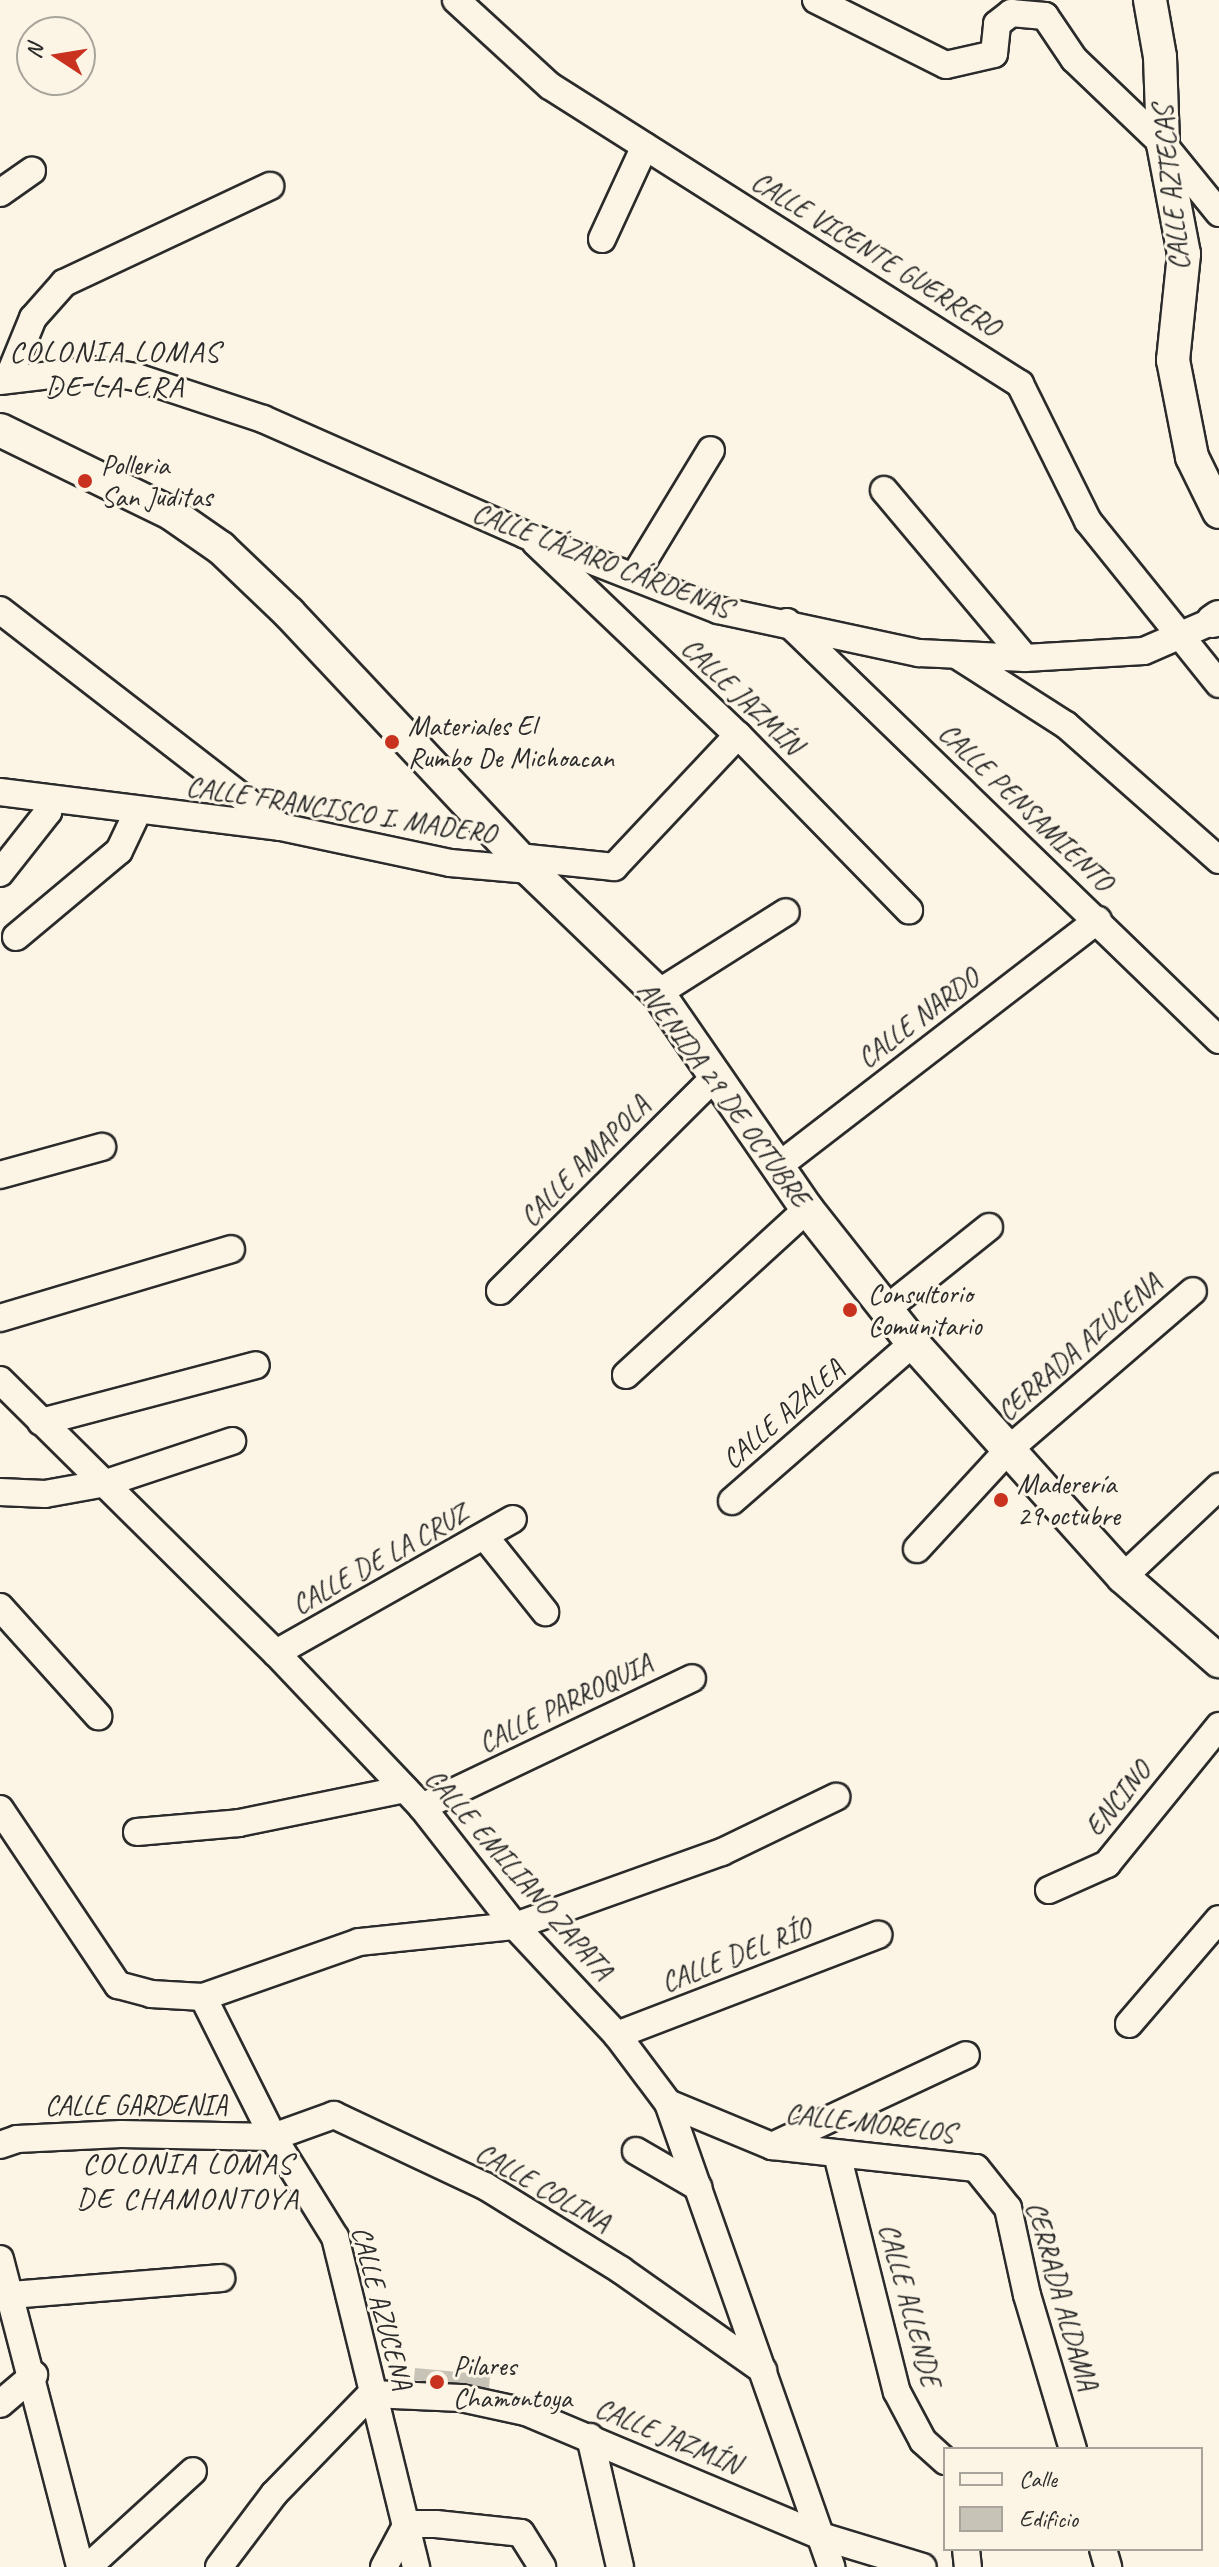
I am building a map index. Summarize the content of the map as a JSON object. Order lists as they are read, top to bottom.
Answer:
{
  "streets": {
    "street": [
      "CALLE AZTECAS",
      "CALLE VICENTE GUERRERO",
      "CALLE LÁZARO CÁRDENAS",
      "CALLE JAZMÍN",
      "CALLE PENSAMIENTO",
      "CALLE FRANCISCO I. MADERO",
      "CALLE NARDO",
      "AVENIDA 29 DE OCTUBRE",
      "CALLE AMAPOLA",
      "CERRADA AZUCENA",
      "CALLE AZALEA",
      "CALLE DE LA CRUZ",
      "CALLE PARROQUIA",
      "ENCINO",
      "CALLE EMILIANO ZAPATA",
      "CALLE DEL RÍO",
      "CALLE GARDENIA",
      "CALLE MORELOS",
      "CALLE COLINA",
      "CERRADA ALDAMA",
      "CALLE ALLENDE",
      "CALLE AZUCENA"
    ]
  },
  "crossings": [
    ["CALLE VICENTE GUERRERO", "CALLE LÁZARO CÁRDENAS"],
    ["CALLE LÁZARO CÁRDENAS", "CALLE JAZMÍN"],
    ["CALLE LÁZARO CÁRDENAS", "CALLE PENSAMIENTO"],
    ["CALLE JAZMÍN", "CALLE FRANCISCO I. MADERO"],
    ["CALLE JAZMÍN", "CALLE EMILIANO ZAPATA"],
    ["CALLE JAZMÍN", "CALLE AZUCENA"],
    ["CALLE PENSAMIENTO", "CALLE NARDO"],
    ["CALLE FRANCISCO I. MADERO", "AVENIDA 29 DE OCTUBRE"],
    ["CALLE NARDO", "AVENIDA 29 DE OCTUBRE"],
    ["AVENIDA 29 DE OCTUBRE", "CALLE AMAPOLA"],
    ["AVENIDA 29 DE OCTUBRE", "CERRADA AZUCENA"],
    ["AVENIDA 29 DE OCTUBRE", "CALLE AZALEA"],
    ["CALLE DE LA CRUZ", "CALLE EMILIANO ZAPATA"],
    ["CALLE PARROQUIA", "CALLE EMILIANO ZAPATA"],
    ["CALLE EMILIANO ZAPATA", "CALLE DEL RÍO"],
    ["CALLE EMILIANO ZAPATA", "CALLE MORELOS"],
    ["CALLE EMILIANO ZAPATA", "CALLE COLINA"],
    ["CALLE GARDENIA", "CALLE COLINA"],
    ["CALLE GARDENIA", "CALLE AZUCENA"],
    ["CALLE MORELOS", "CERRADA ALDAMA"],
    ["CALLE MORELOS", "CALLE ALLENDE"],
    ["CALLE COLINA", "CALLE AZUCENA"]
  ],
  "districts": ["COLONIA LOMAS DE LA ERA", "COLONIA LOMAS DE CHAMONTOYA"],
  "places": [
    "Polleria San Juditas",
    "Materiales El Rumbo De Michoacan",
    "Consultorio Comunitario",
    "Maderería 29 octubre",
    "Pilares Chamontoya"
  ],
  "legend": ["Calle", "Edificio"],
  "north": "left"
}
